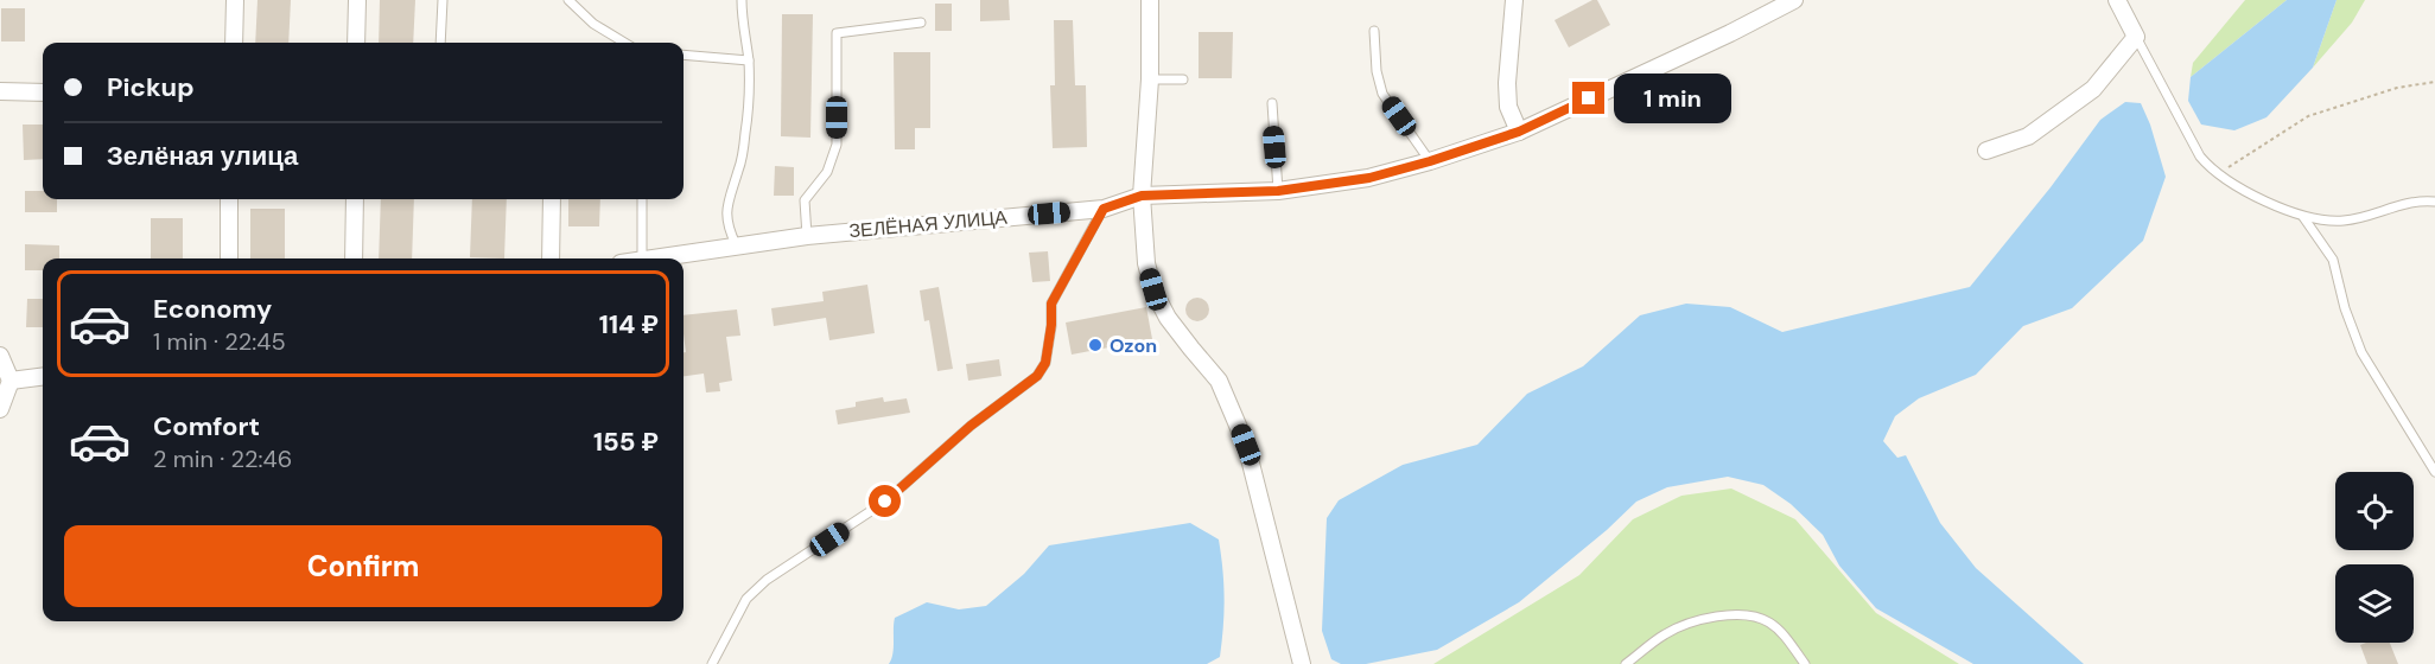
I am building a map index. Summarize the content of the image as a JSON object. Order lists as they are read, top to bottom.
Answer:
{
  "streets": {
    "street": ["ЗЕЛЁНАЯ УЛИЦА"]
  },
  "places": ["Ozon"],
  "page": {
    "banner": ["Pickup", "Зелёная улица"],
    "bubble": "1 min",
    "list": [
      {
        "name": "Economy",
        "note": "1 min · 22:45",
        "value": "114 ₽"
      },
      {
        "name": "Comfort",
        "note": "2 min · 22:46",
        "value": "155 ₽"
      }
    ],
    "buttons": "Confirm"
  }
}
